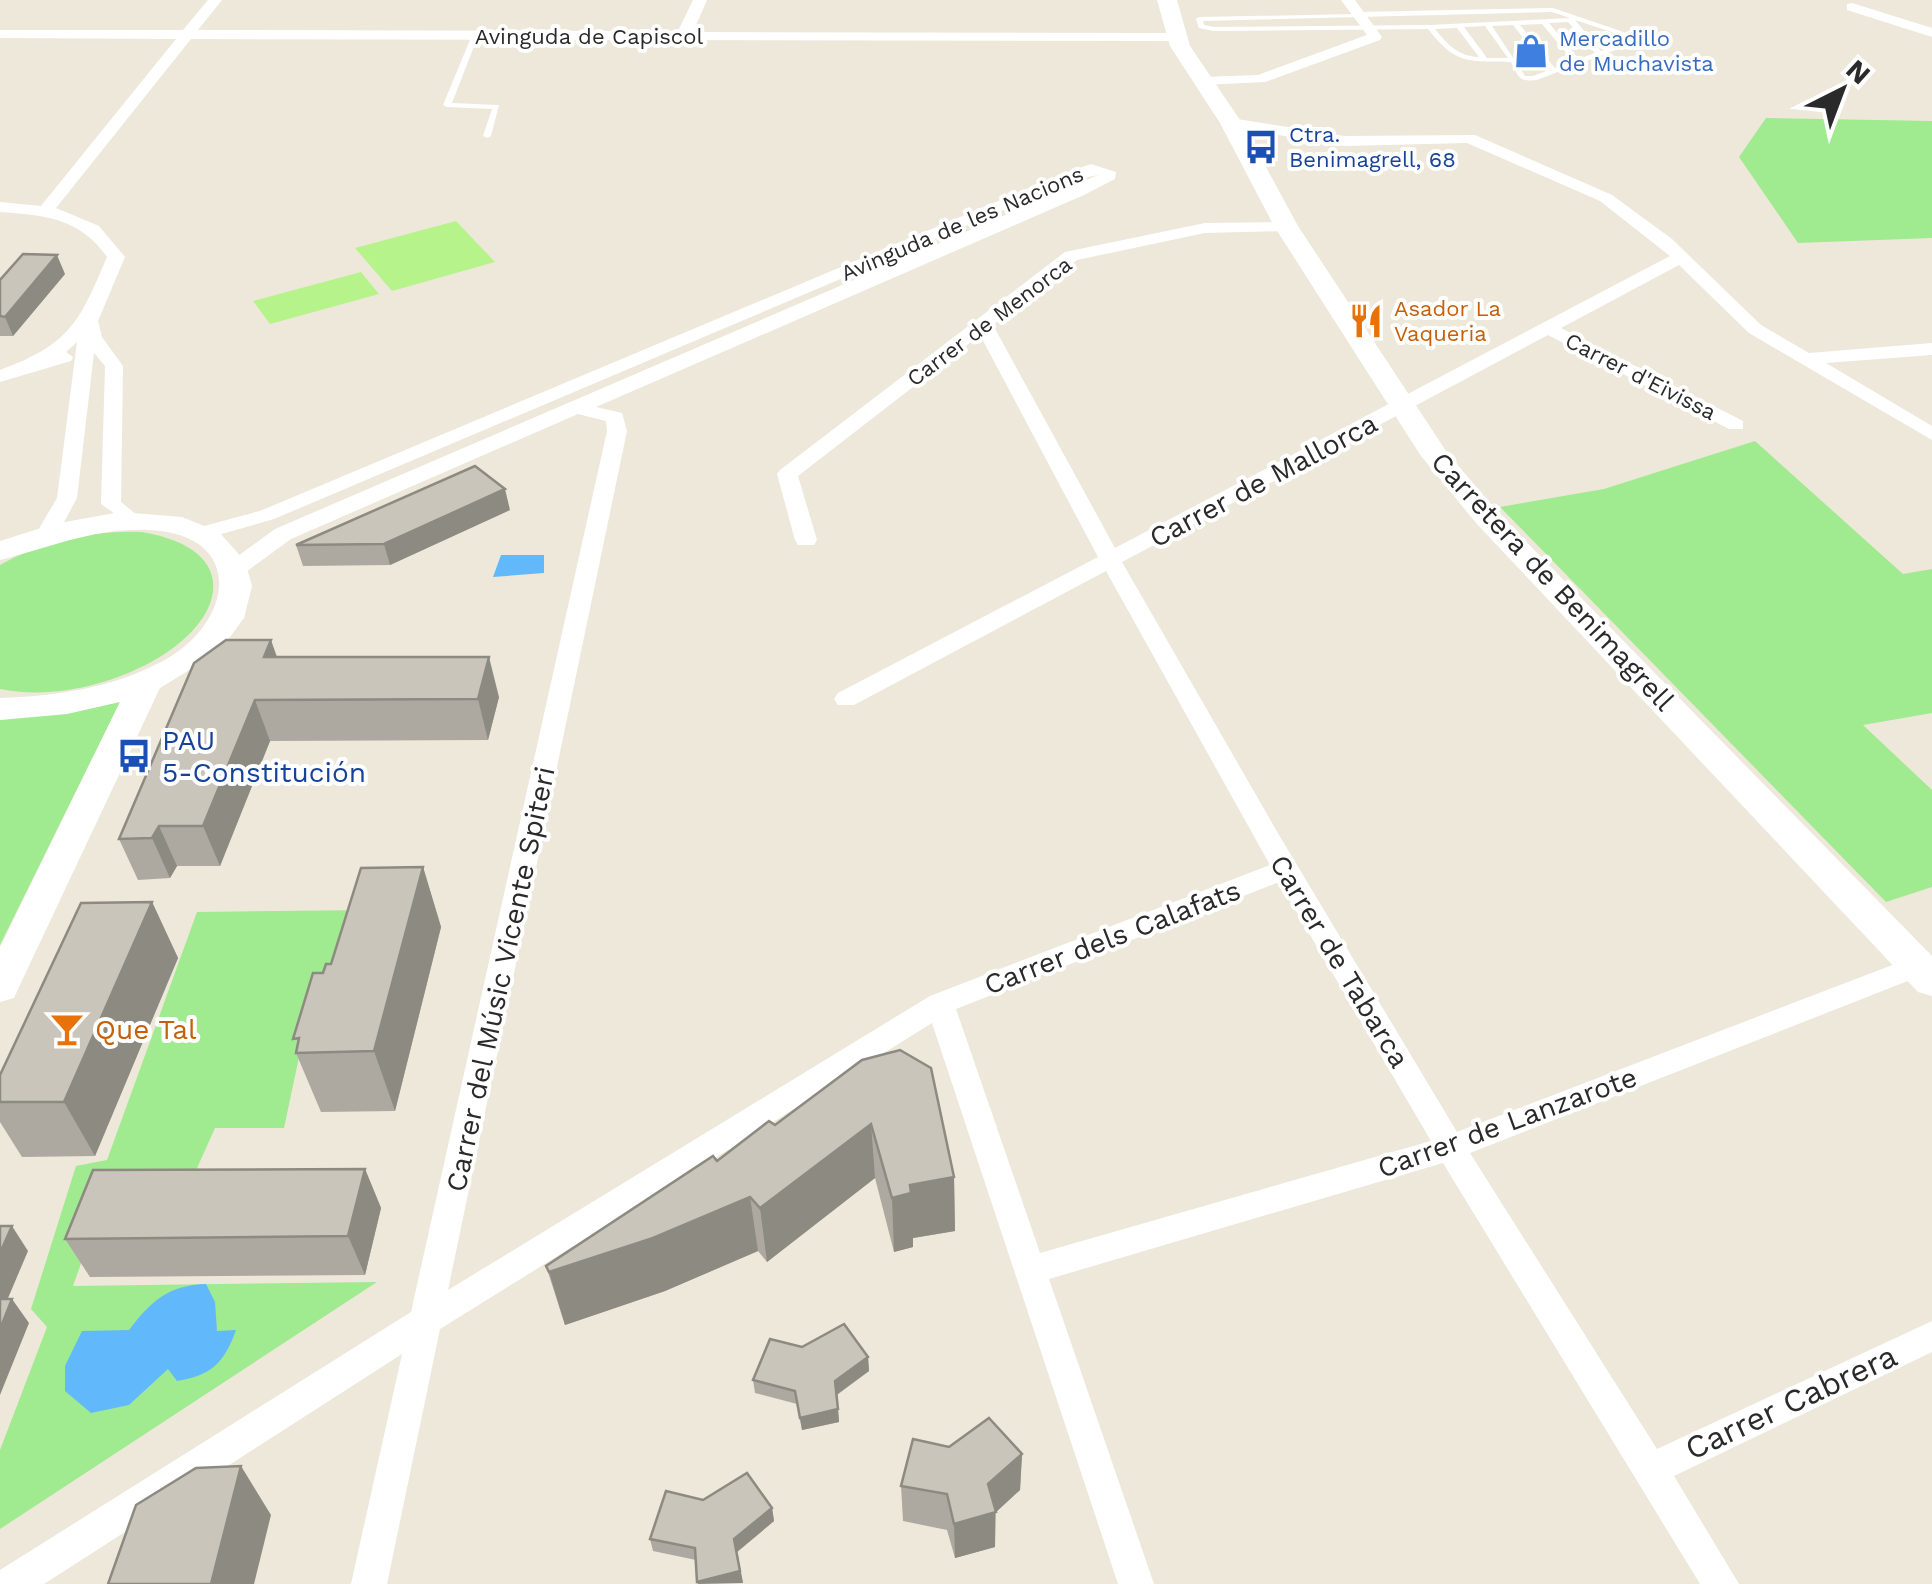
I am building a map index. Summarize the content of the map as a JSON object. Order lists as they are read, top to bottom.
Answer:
{
  "streets": {
    "street": [
      "Avinguda de Capiscol",
      "Avinguda de les Nacions",
      "Carrer de Menorca",
      "Carrer d'Eivissa",
      "Carrer de Mallorca",
      "Carretera de Benimagrell",
      "Carrer dels Calafats",
      "Carrer de Tabarca",
      "Carrer del Músic Vicente Spiteri",
      "Carrer de Lanzarote",
      "Carrer Cabrera"
    ]
  },
  "crossings": [
    ["Avinguda de Capiscol", "Carretera de Benimagrell"],
    ["Avinguda de les Nacions", "Carrer del Músic Vicente Spiteri"],
    ["Carrer de Menorca", "Carretera de Benimagrell"],
    ["Carrer de Menorca", "Carrer de Tabarca"],
    ["Carrer d'Eivissa", "Carrer de Mallorca"],
    ["Carrer de Mallorca", "Carretera de Benimagrell"],
    ["Carrer de Mallorca", "Carrer de Tabarca"],
    ["Carretera de Benimagrell", "Carrer de Lanzarote"],
    ["Carrer dels Calafats", "Carrer de Tabarca"],
    ["Carrer dels Calafats", "Carrer del Músic Vicente Spiteri"],
    ["Carrer de Tabarca", "Carrer de Lanzarote"],
    ["Carrer de Tabarca", "Carrer Cabrera"]
  ],
  "places": {
    "shop": ["Mercadillo de Muchavista"],
    "bus stop": ["Ctra. Benimagrell, 68", "PAU 5-Constitución"],
    "restaurant": ["Asador La Vaqueria"],
    "bar": ["Que Tal"]
  },
  "north": "top right"
}
